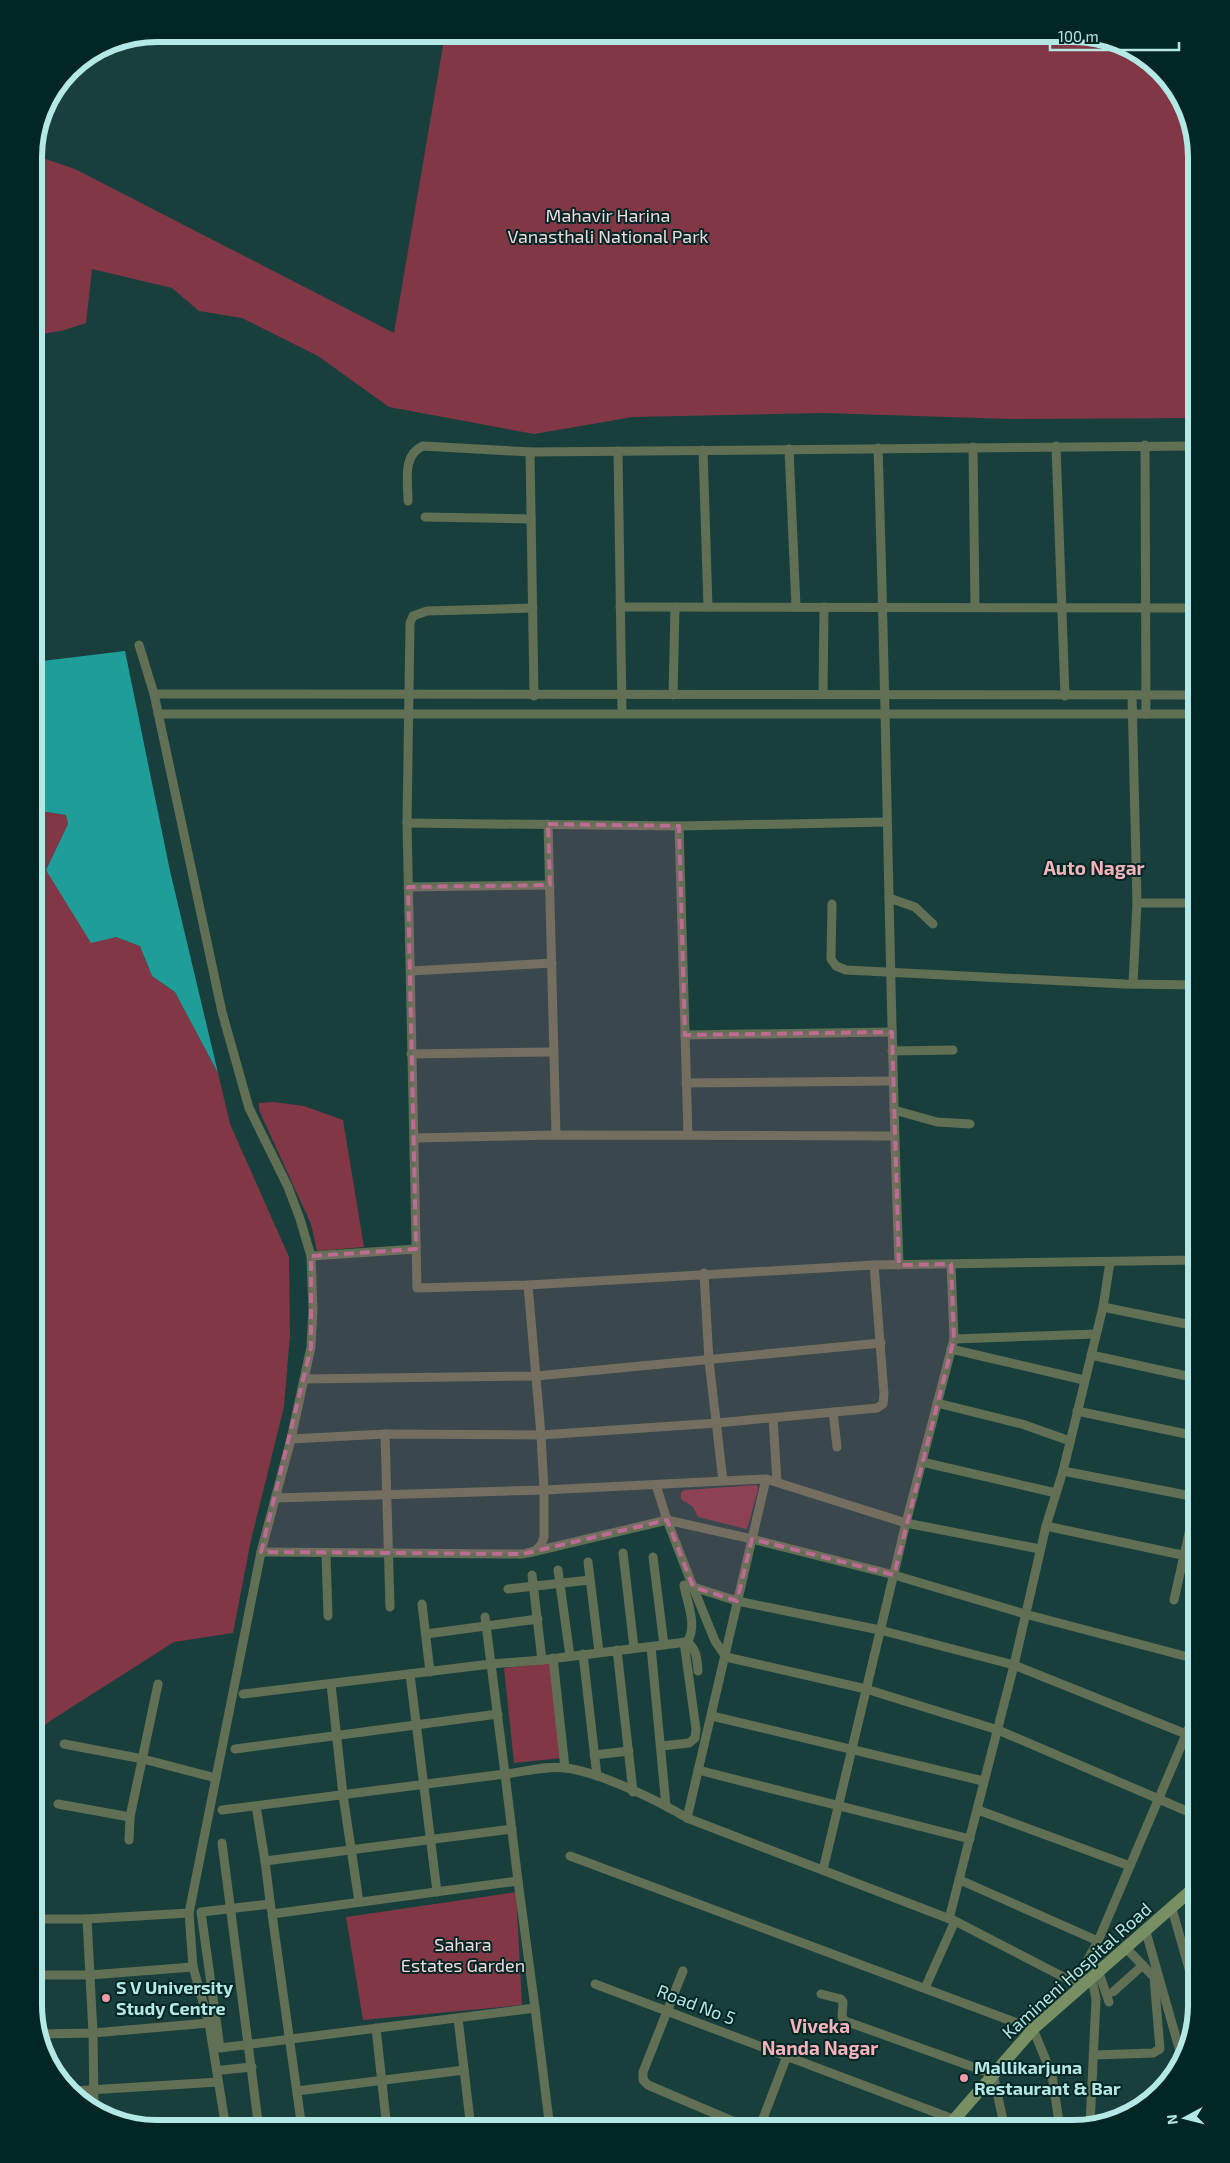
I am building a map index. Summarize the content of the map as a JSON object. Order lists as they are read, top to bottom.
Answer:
{
  "streets": {
    "street": ["Kamineni Hospital Road", "Road No 5"]
  },
  "districts": ["Auto Nagar", "Viveka Nanda Nagar"],
  "parks": ["Mahavir Harina Vanasthali National Park", "Sahara Estates Garden"],
  "places": ["S V University Study Centre", "Mallikarjuna Restaurant & Bar"],
  "scale_bar": "100 m",
  "north": "left"
}
